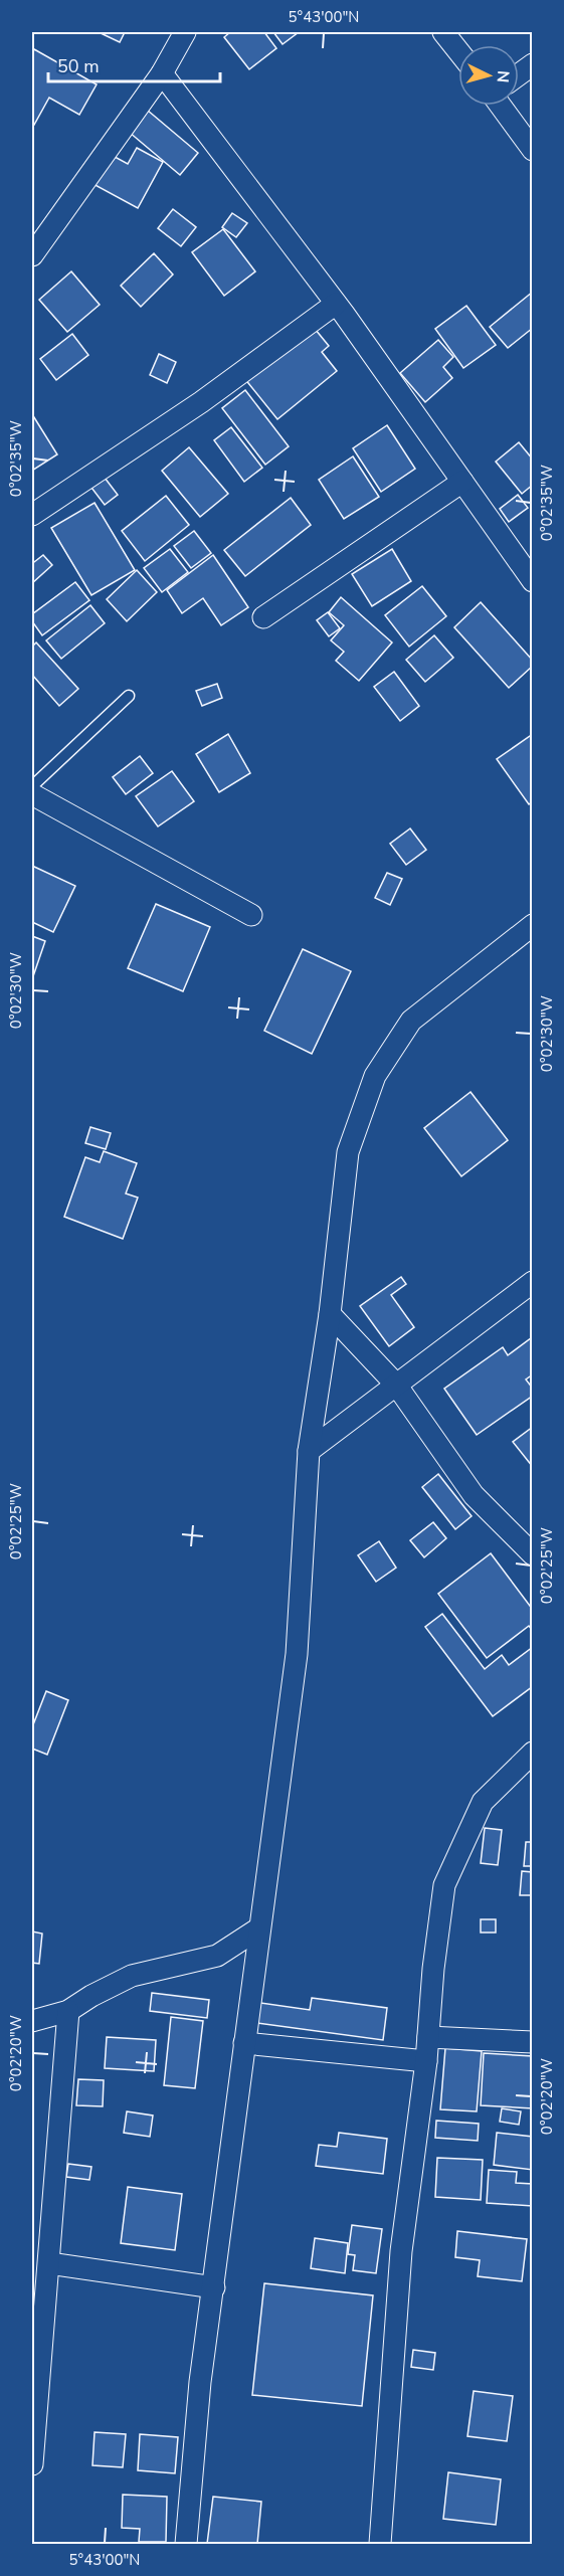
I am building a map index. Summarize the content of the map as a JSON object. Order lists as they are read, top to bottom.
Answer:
{
  "scale_bar": "50 m",
  "north": "right",
  "coordinates": [
    "5°43'00\"N",
    "0°02'35\"W",
    "0°02'30\"W",
    "0°02'25\"W",
    "0°02'20\"W"
  ]
}
